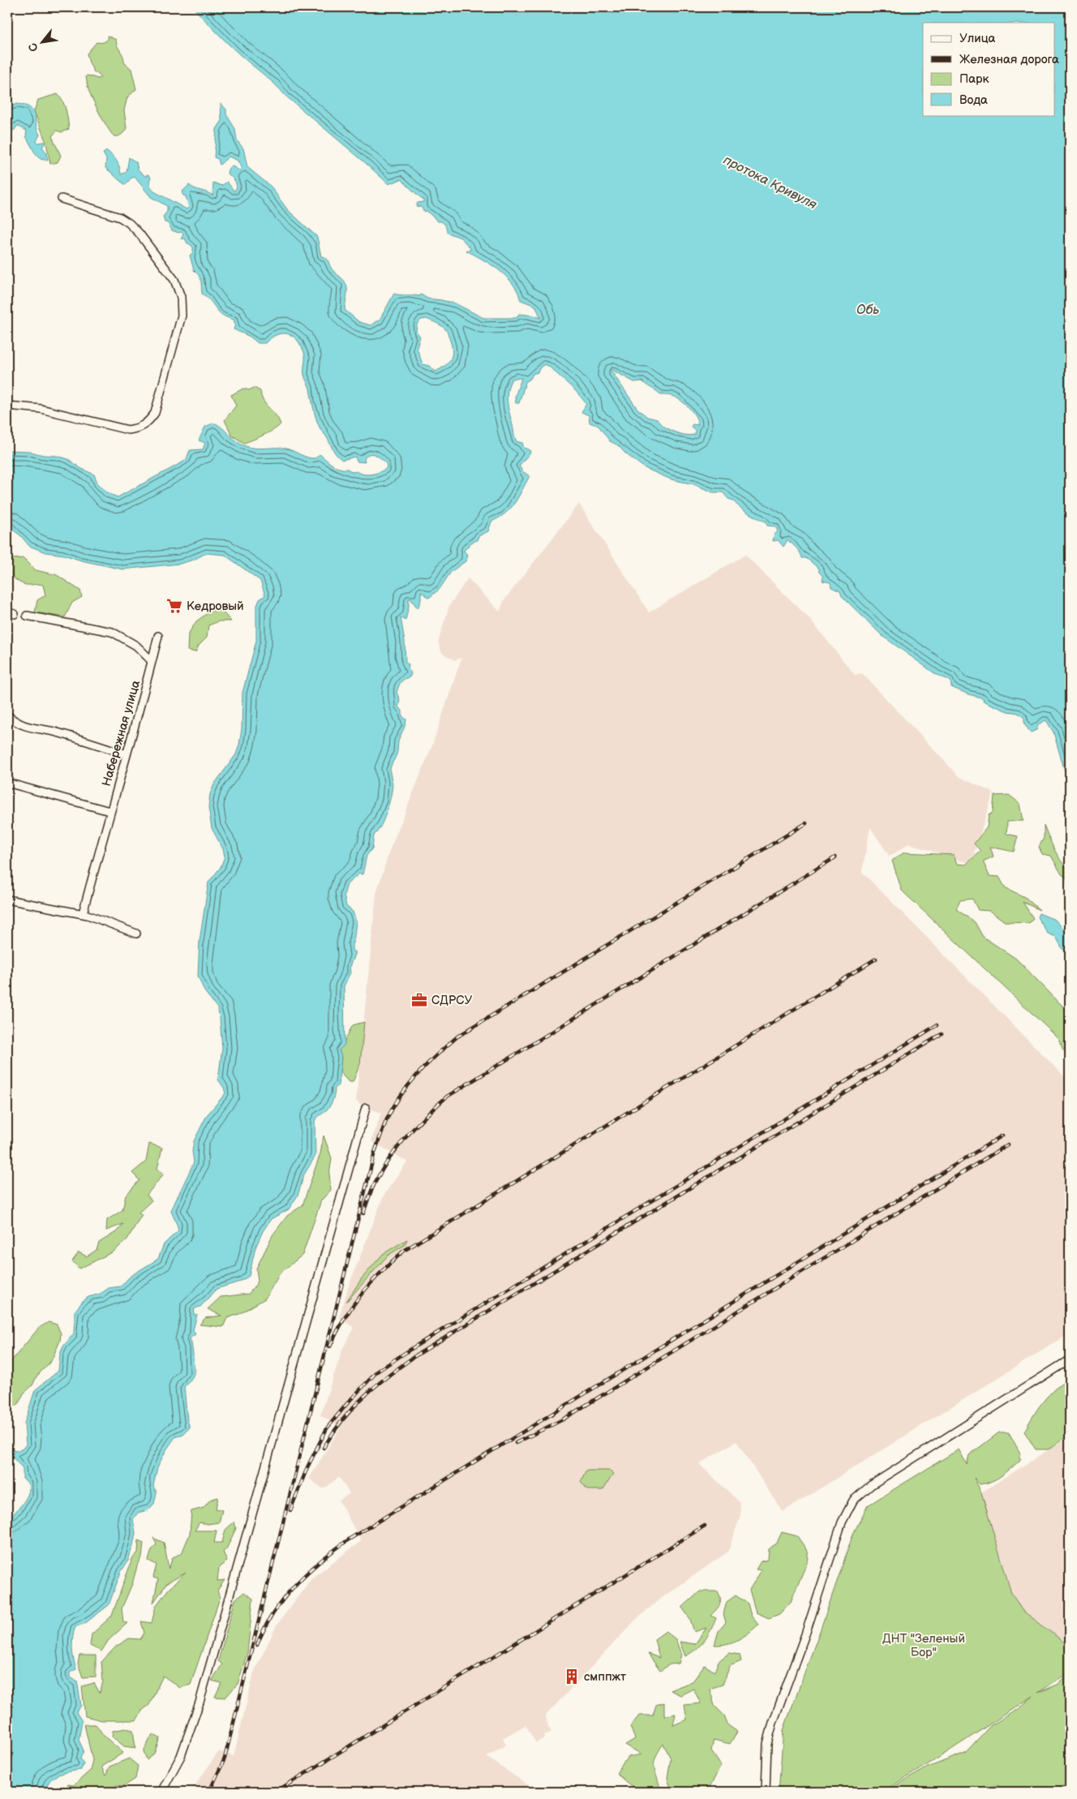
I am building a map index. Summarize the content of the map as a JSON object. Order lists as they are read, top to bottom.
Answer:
{
  "streets": {
    "street": ["Набережная улица"]
  },
  "water": ["протока Кривуля", "Обь"],
  "parks": ["ДНТ \"Зеленый Бор\""],
  "places": {
    "supermarket": ["Кедровый"],
    "office": ["СДРСУ"],
    "building": ["смппжт"]
  },
  "legend": [
    "Улица",
    "Железная дорога",
    "Парк",
    "Вода"
  ],
  "north": "bottom left"
}
